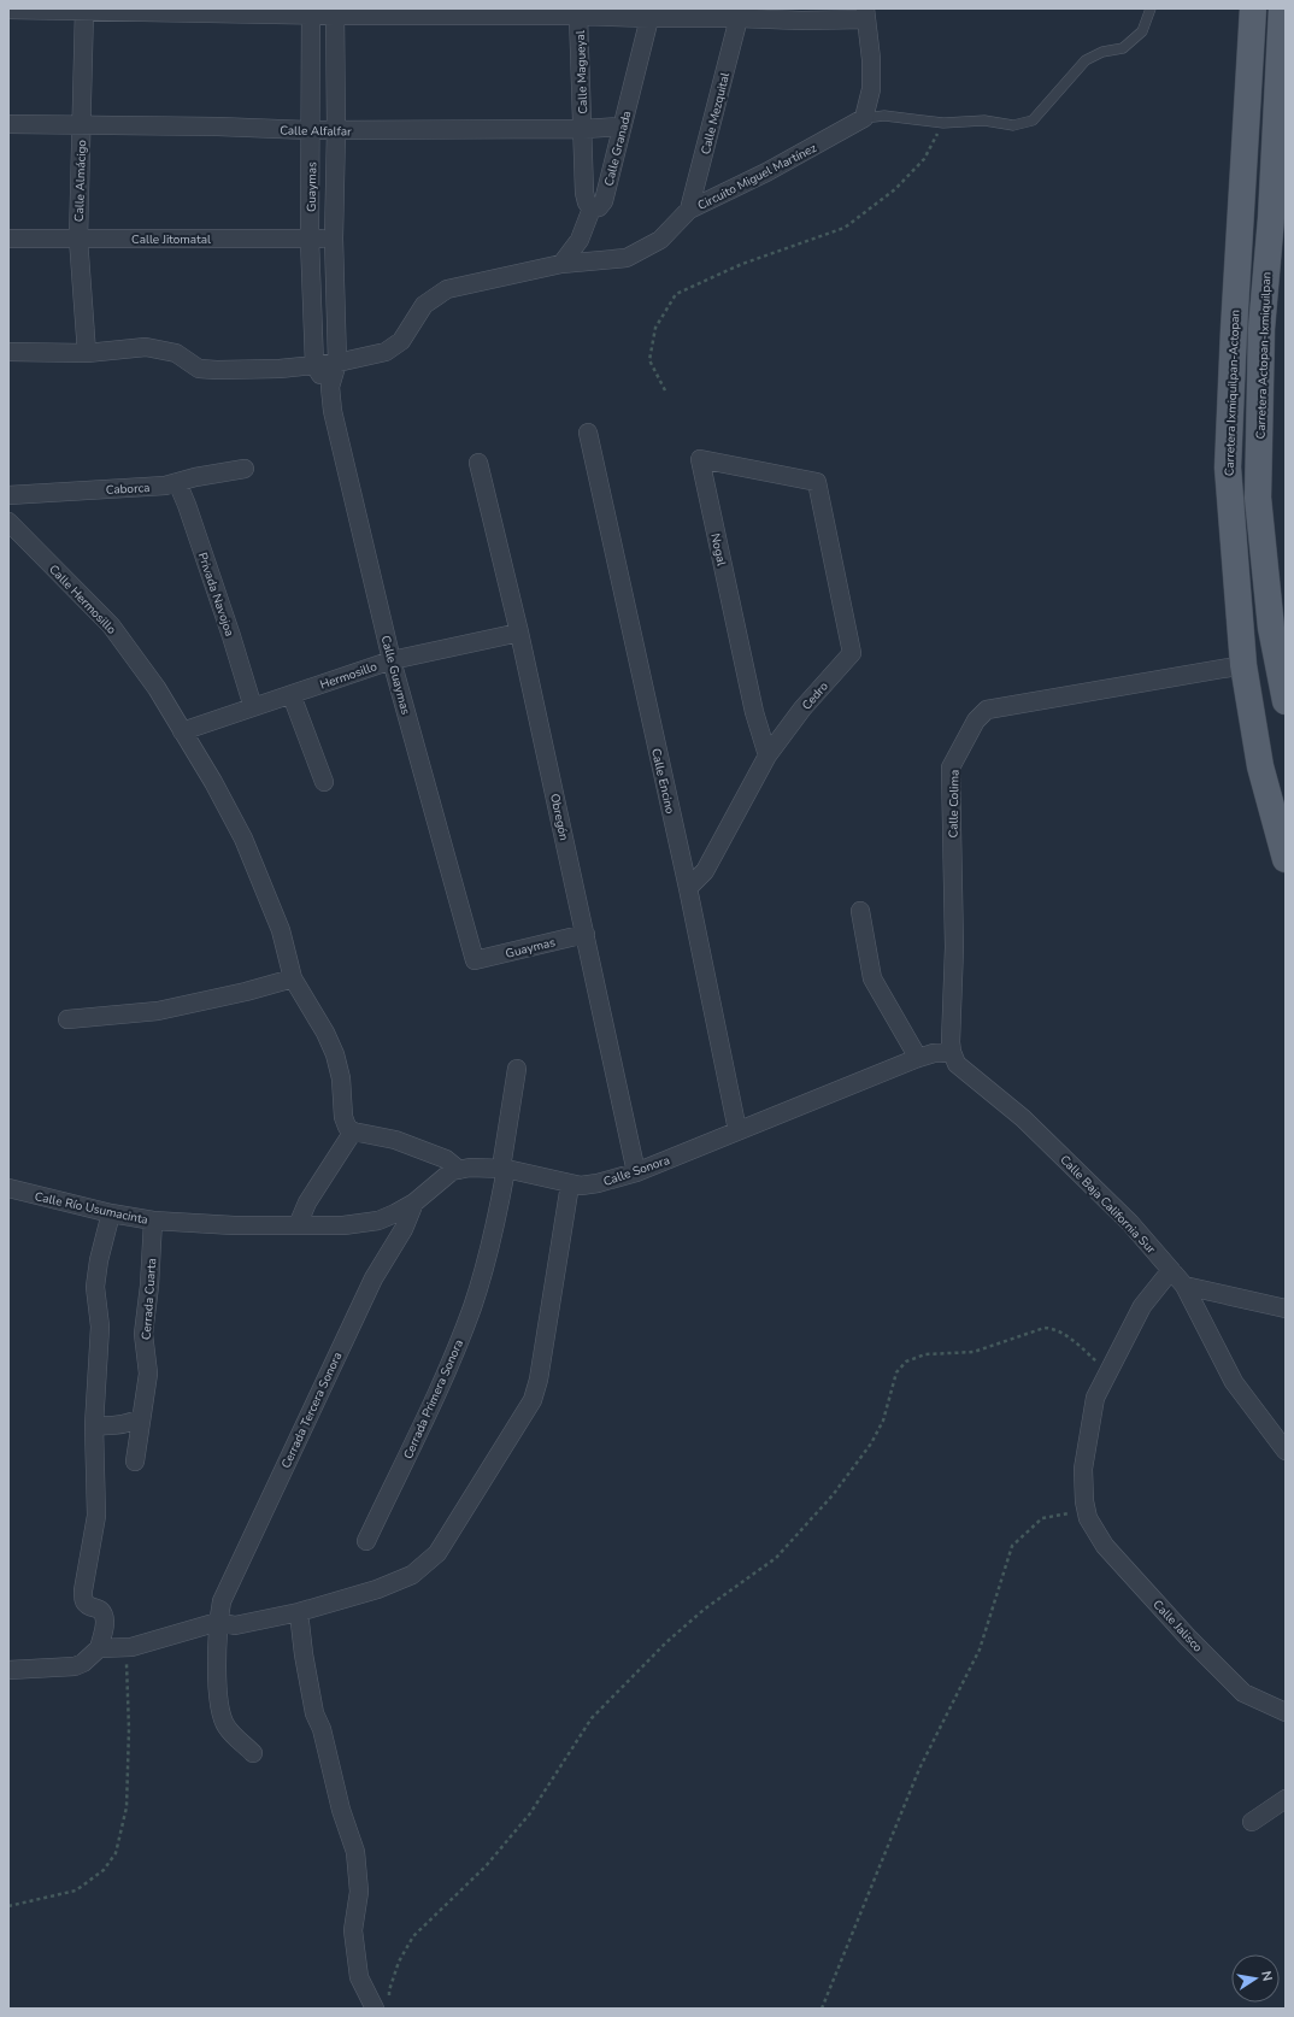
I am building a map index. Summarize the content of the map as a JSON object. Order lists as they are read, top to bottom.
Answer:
{
  "streets": {
    "main road": ["Carretera Actopan-Ixmiquilpan", "Carretera Ixmiquilpan-Actopan"],
    "street": [
      "Calle Magueyal",
      "Calle Mezquital",
      "Calle Alfalfar",
      "Calle Granada",
      "Circuito Miguel Martínez",
      "Calle Almácigo",
      "Guaymas",
      "Calle Jitomatal",
      "Caborca",
      "Nogal",
      "Privada Navojoa",
      "Calle Hermosillo",
      "Hermosillo",
      "Calle Guaymas",
      "Cedro",
      "Calle Encino",
      "Calle Colima",
      "Obregón",
      "Calle Sonora",
      "Calle Baja California Sur",
      "Calle Río Usumacinta",
      "Cerrada Cuarta",
      "Cerrada Primera Sonora",
      "Cerrada Tercera Sonora",
      "Calle Jalisco"
    ]
  },
  "crossings": [
    ["Calle Magueyal", "Calle Alfalfar"],
    ["Calle Magueyal", "Calle Granada"],
    ["Calle Mezquital", "Circuito Miguel Martínez"],
    ["Calle Alfalfar", "Calle Granada"],
    ["Calle Alfalfar", "Calle Almácigo"],
    ["Calle Alfalfar", "Guaymas"],
    ["Calle Granada", "Circuito Miguel Martínez"],
    ["Circuito Miguel Martínez", "Calle Almácigo"],
    ["Circuito Miguel Martínez", "Guaymas"],
    ["Circuito Miguel Martínez", "Calle Guaymas"],
    ["Calle Almácigo", "Calle Jitomatal"],
    ["Guaymas", "Calle Jitomatal"],
    ["Guaymas", "Calle Guaymas"],
    ["Guaymas", "Obregón"],
    ["Carretera Ixmiquilpan-Actopan", "Calle Colima"],
    ["Caborca", "Privada Navojoa"],
    ["Nogal", "Cedro"],
    ["Privada Navojoa", "Hermosillo"],
    ["Calle Hermosillo", "Hermosillo"],
    ["Hermosillo", "Calle Guaymas"],
    ["Hermosillo", "Obregón"],
    ["Cedro", "Calle Encino"],
    ["Calle Encino", "Calle Sonora"],
    ["Calle Colima", "Calle Sonora"],
    ["Calle Colima", "Calle Baja California Sur"],
    ["Obregón", "Calle Sonora"],
    ["Calle Sonora", "Calle Baja California Sur"],
    ["Calle Sonora", "Calle Río Usumacinta"],
    ["Calle Sonora", "Cerrada Primera Sonora"],
    ["Calle Sonora", "Cerrada Tercera Sonora"],
    ["Calle Río Usumacinta", "Cerrada Cuarta"]
  ],
  "north": "right"
}
